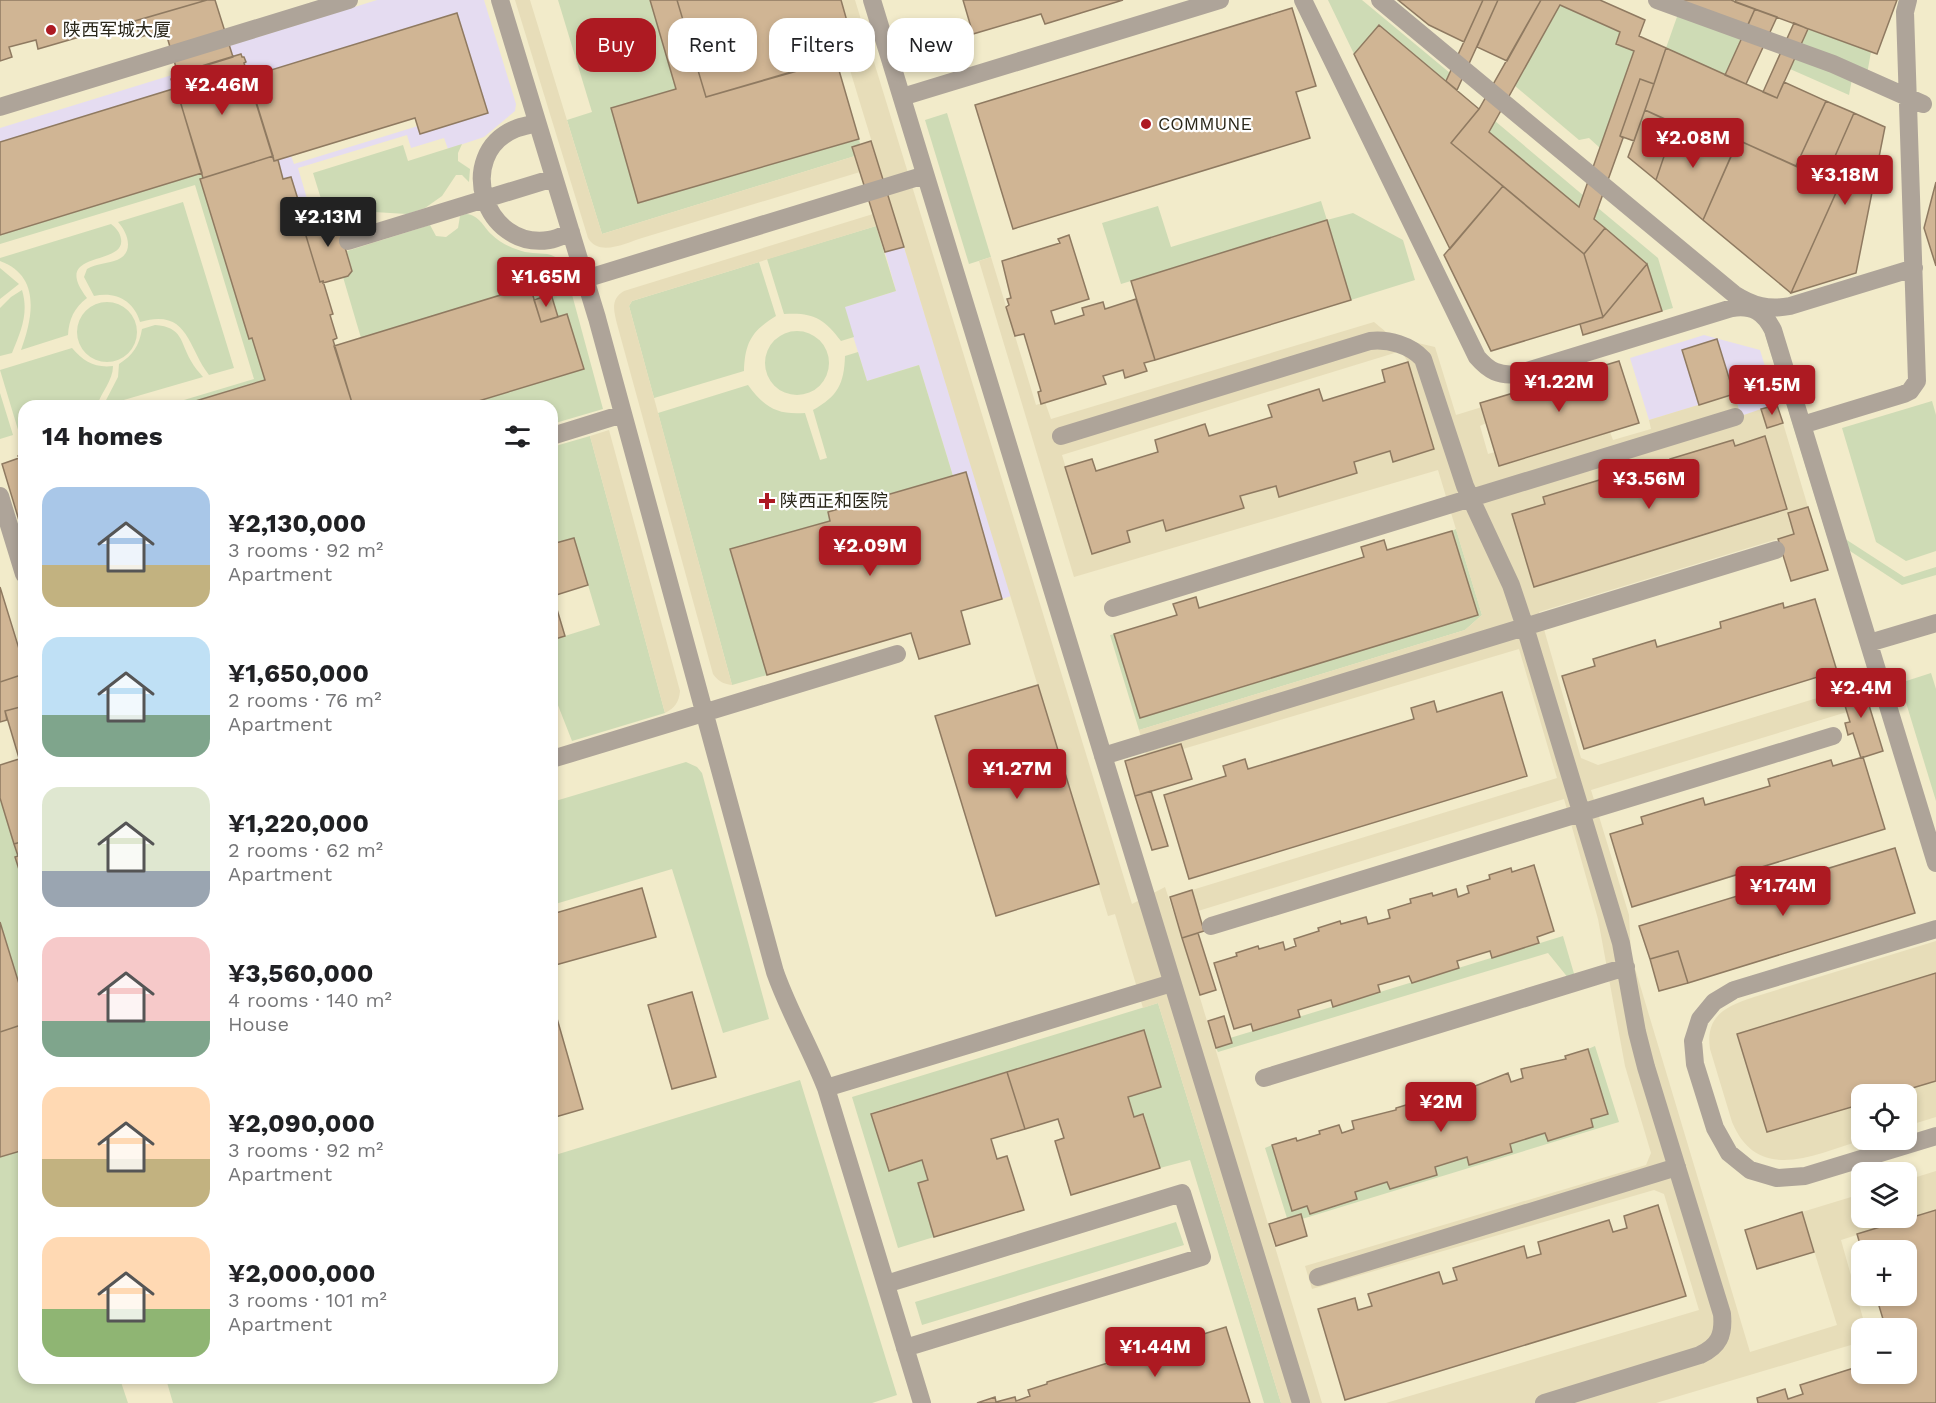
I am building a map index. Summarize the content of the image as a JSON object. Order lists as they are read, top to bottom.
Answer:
{
  "places": {
    "other": ["陕西军城大厦", "COMMUNE"],
    "health": ["陕西正和医院"]
  },
  "page": {
    "chip": [
      "Buy",
      "Rent",
      "Filters",
      "New"
    ],
    "price": [
      "¥2.46M",
      "¥2.08M",
      "¥3.18M",
      "¥2.13M",
      "¥1.65M",
      "¥1.22M",
      "¥1.5M",
      "¥3.56M",
      "¥2.09M",
      "¥2.4M",
      "¥1.27M",
      "¥1.74M",
      "¥2M",
      "¥1.44M"
    ],
    "heading": "14 homes",
    "list": [
      {
        "name": "¥2,130,000",
        "note": "3 rooms · 92 m² · Apartment"
      },
      {
        "name": "¥1,650,000",
        "note": "2 rooms · 76 m² · Apartment"
      },
      {
        "name": "¥1,220,000",
        "note": "2 rooms · 62 m² · Apartment"
      },
      {
        "name": "¥3,560,000",
        "note": "4 rooms · 140 m² · House"
      },
      {
        "name": "¥2,090,000",
        "note": "3 rooms · 92 m² · Apartment"
      },
      {
        "name": "¥2,000,000",
        "note": "3 rooms · 101 m² · Apartment"
      }
    ],
    "map_buttons": ["+", "−"]
  }
}
